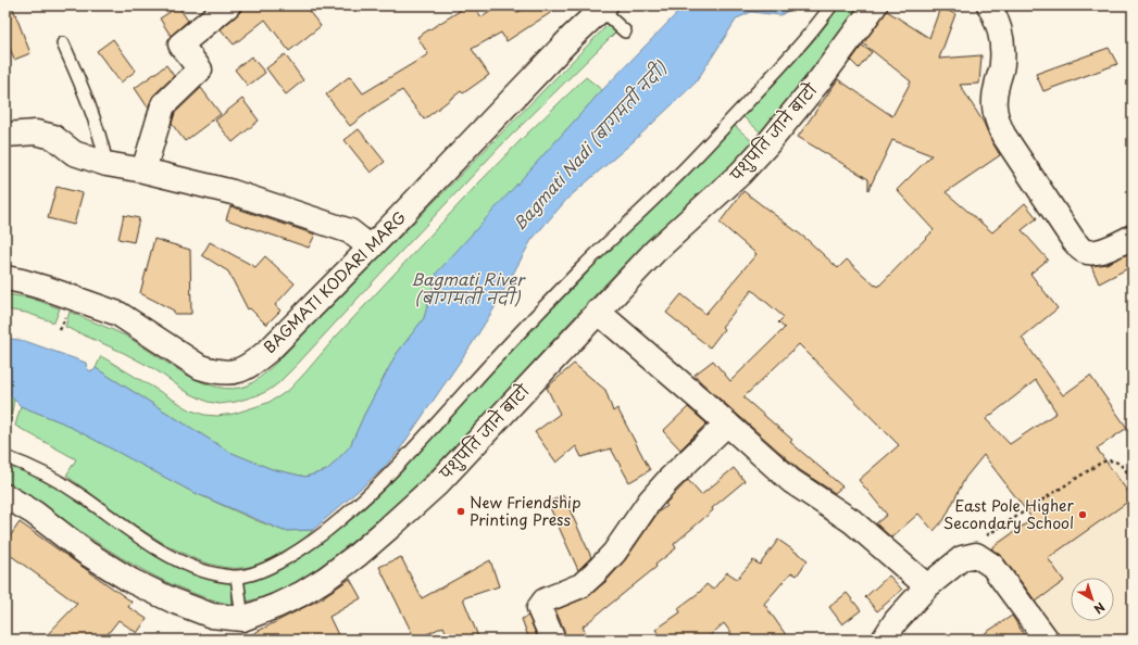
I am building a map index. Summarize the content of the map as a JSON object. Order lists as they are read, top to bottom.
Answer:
{
  "streets": {
    "main road": ["पशुपति जाने बाटो", "BAGMATI KODARI MARG"]
  },
  "water": ["Bagmati Nadi (बागमती नदी)", "Bagmati River (बागमती नदी)"],
  "places": ["New Friendship Printing Press", "East Pole Higher Secondary School"],
  "north": "bottom right"
}
